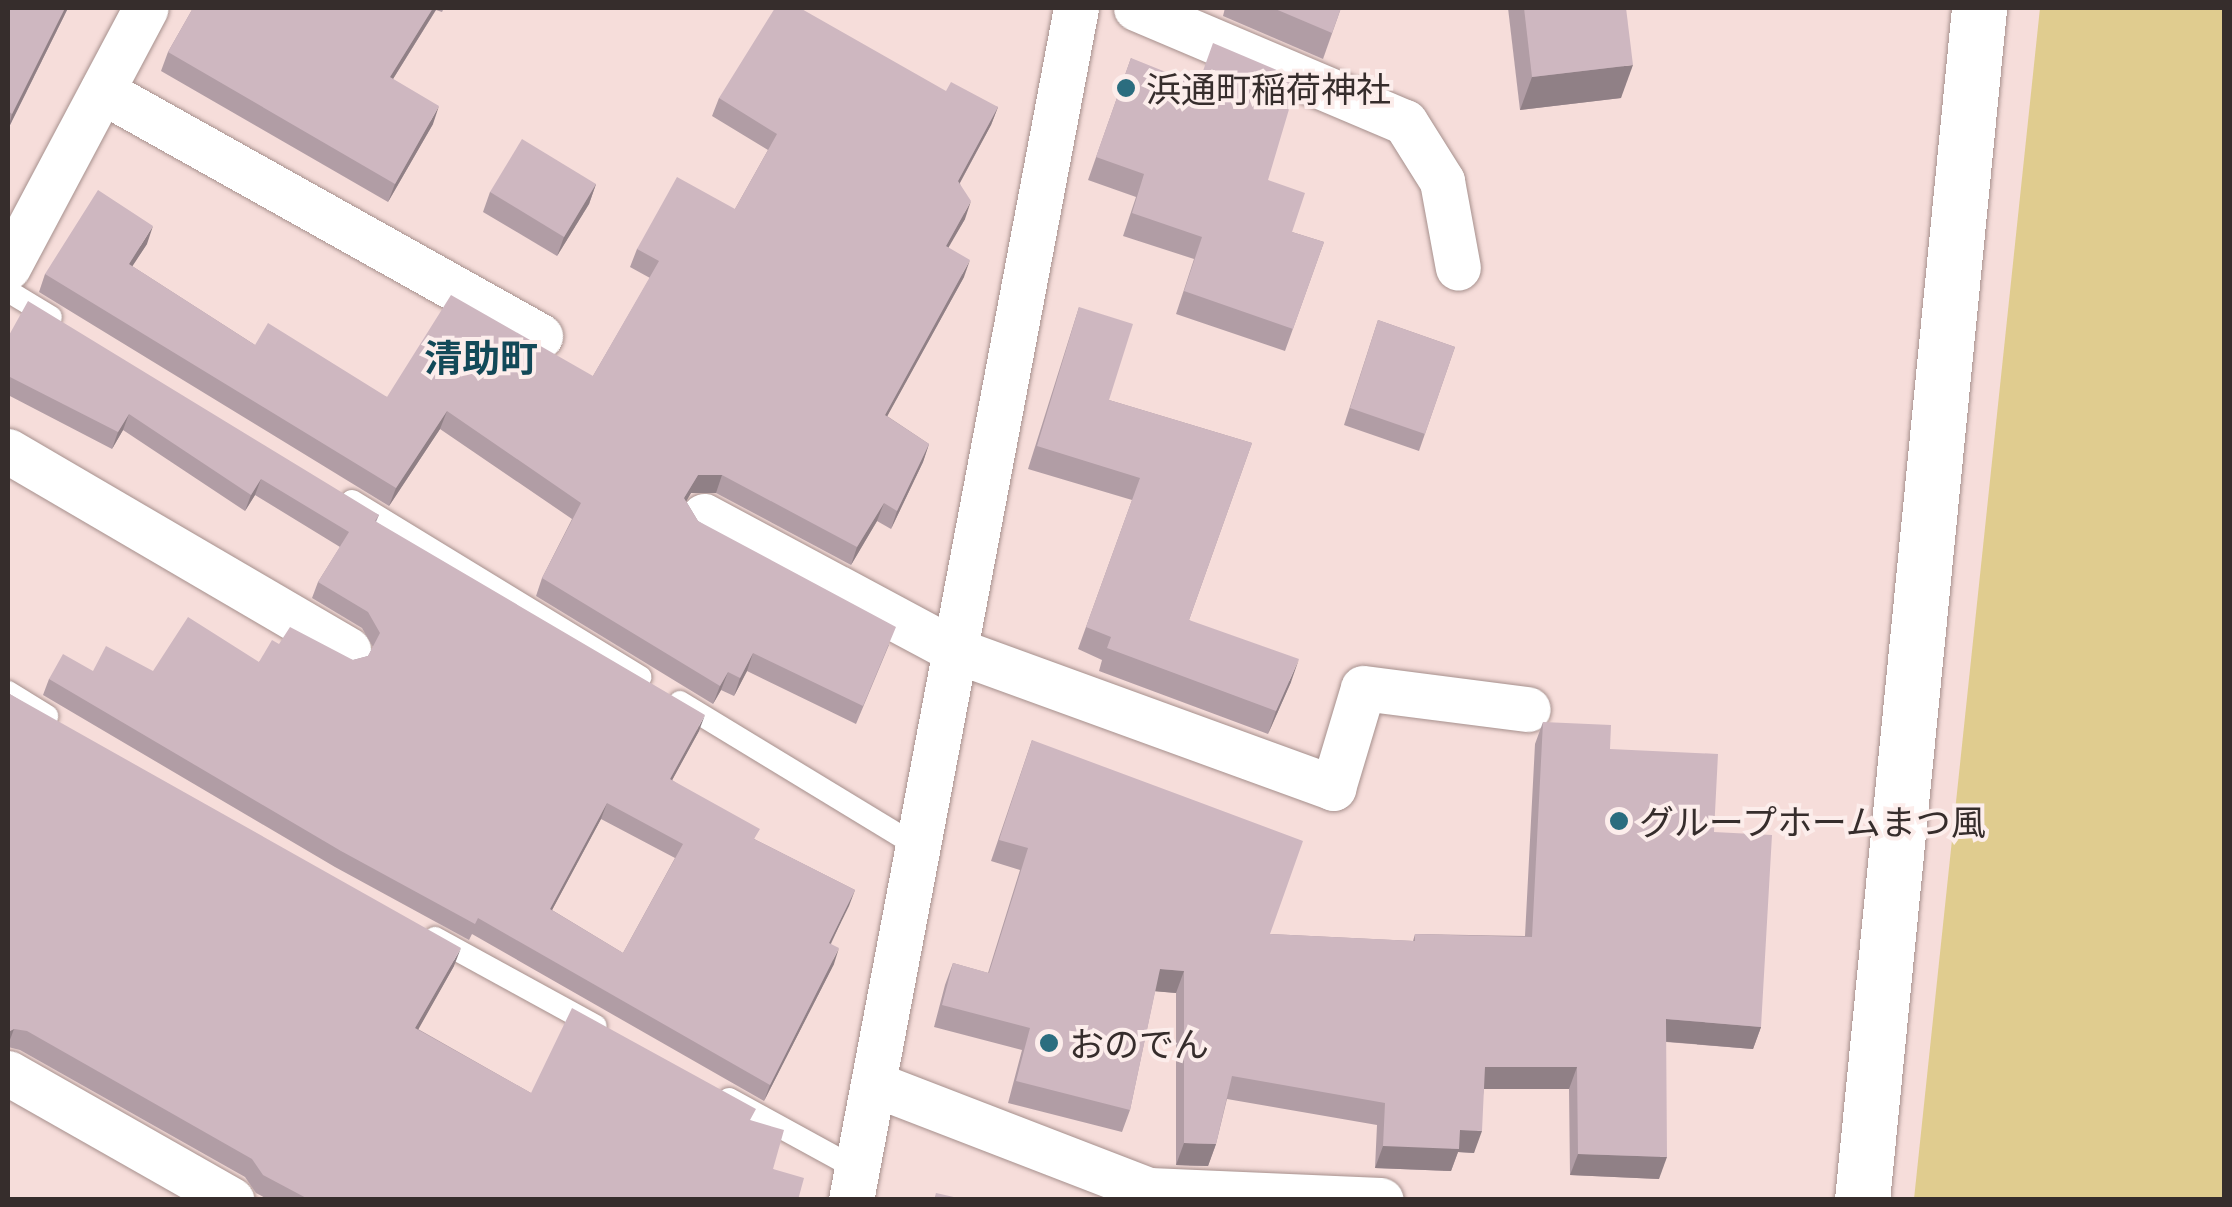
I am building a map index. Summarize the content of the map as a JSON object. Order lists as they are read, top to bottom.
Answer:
{
  "districts": ["清助町"],
  "places": ["浜通町稲荷神社", "グループホームまつ風", "おのでん"]
}
